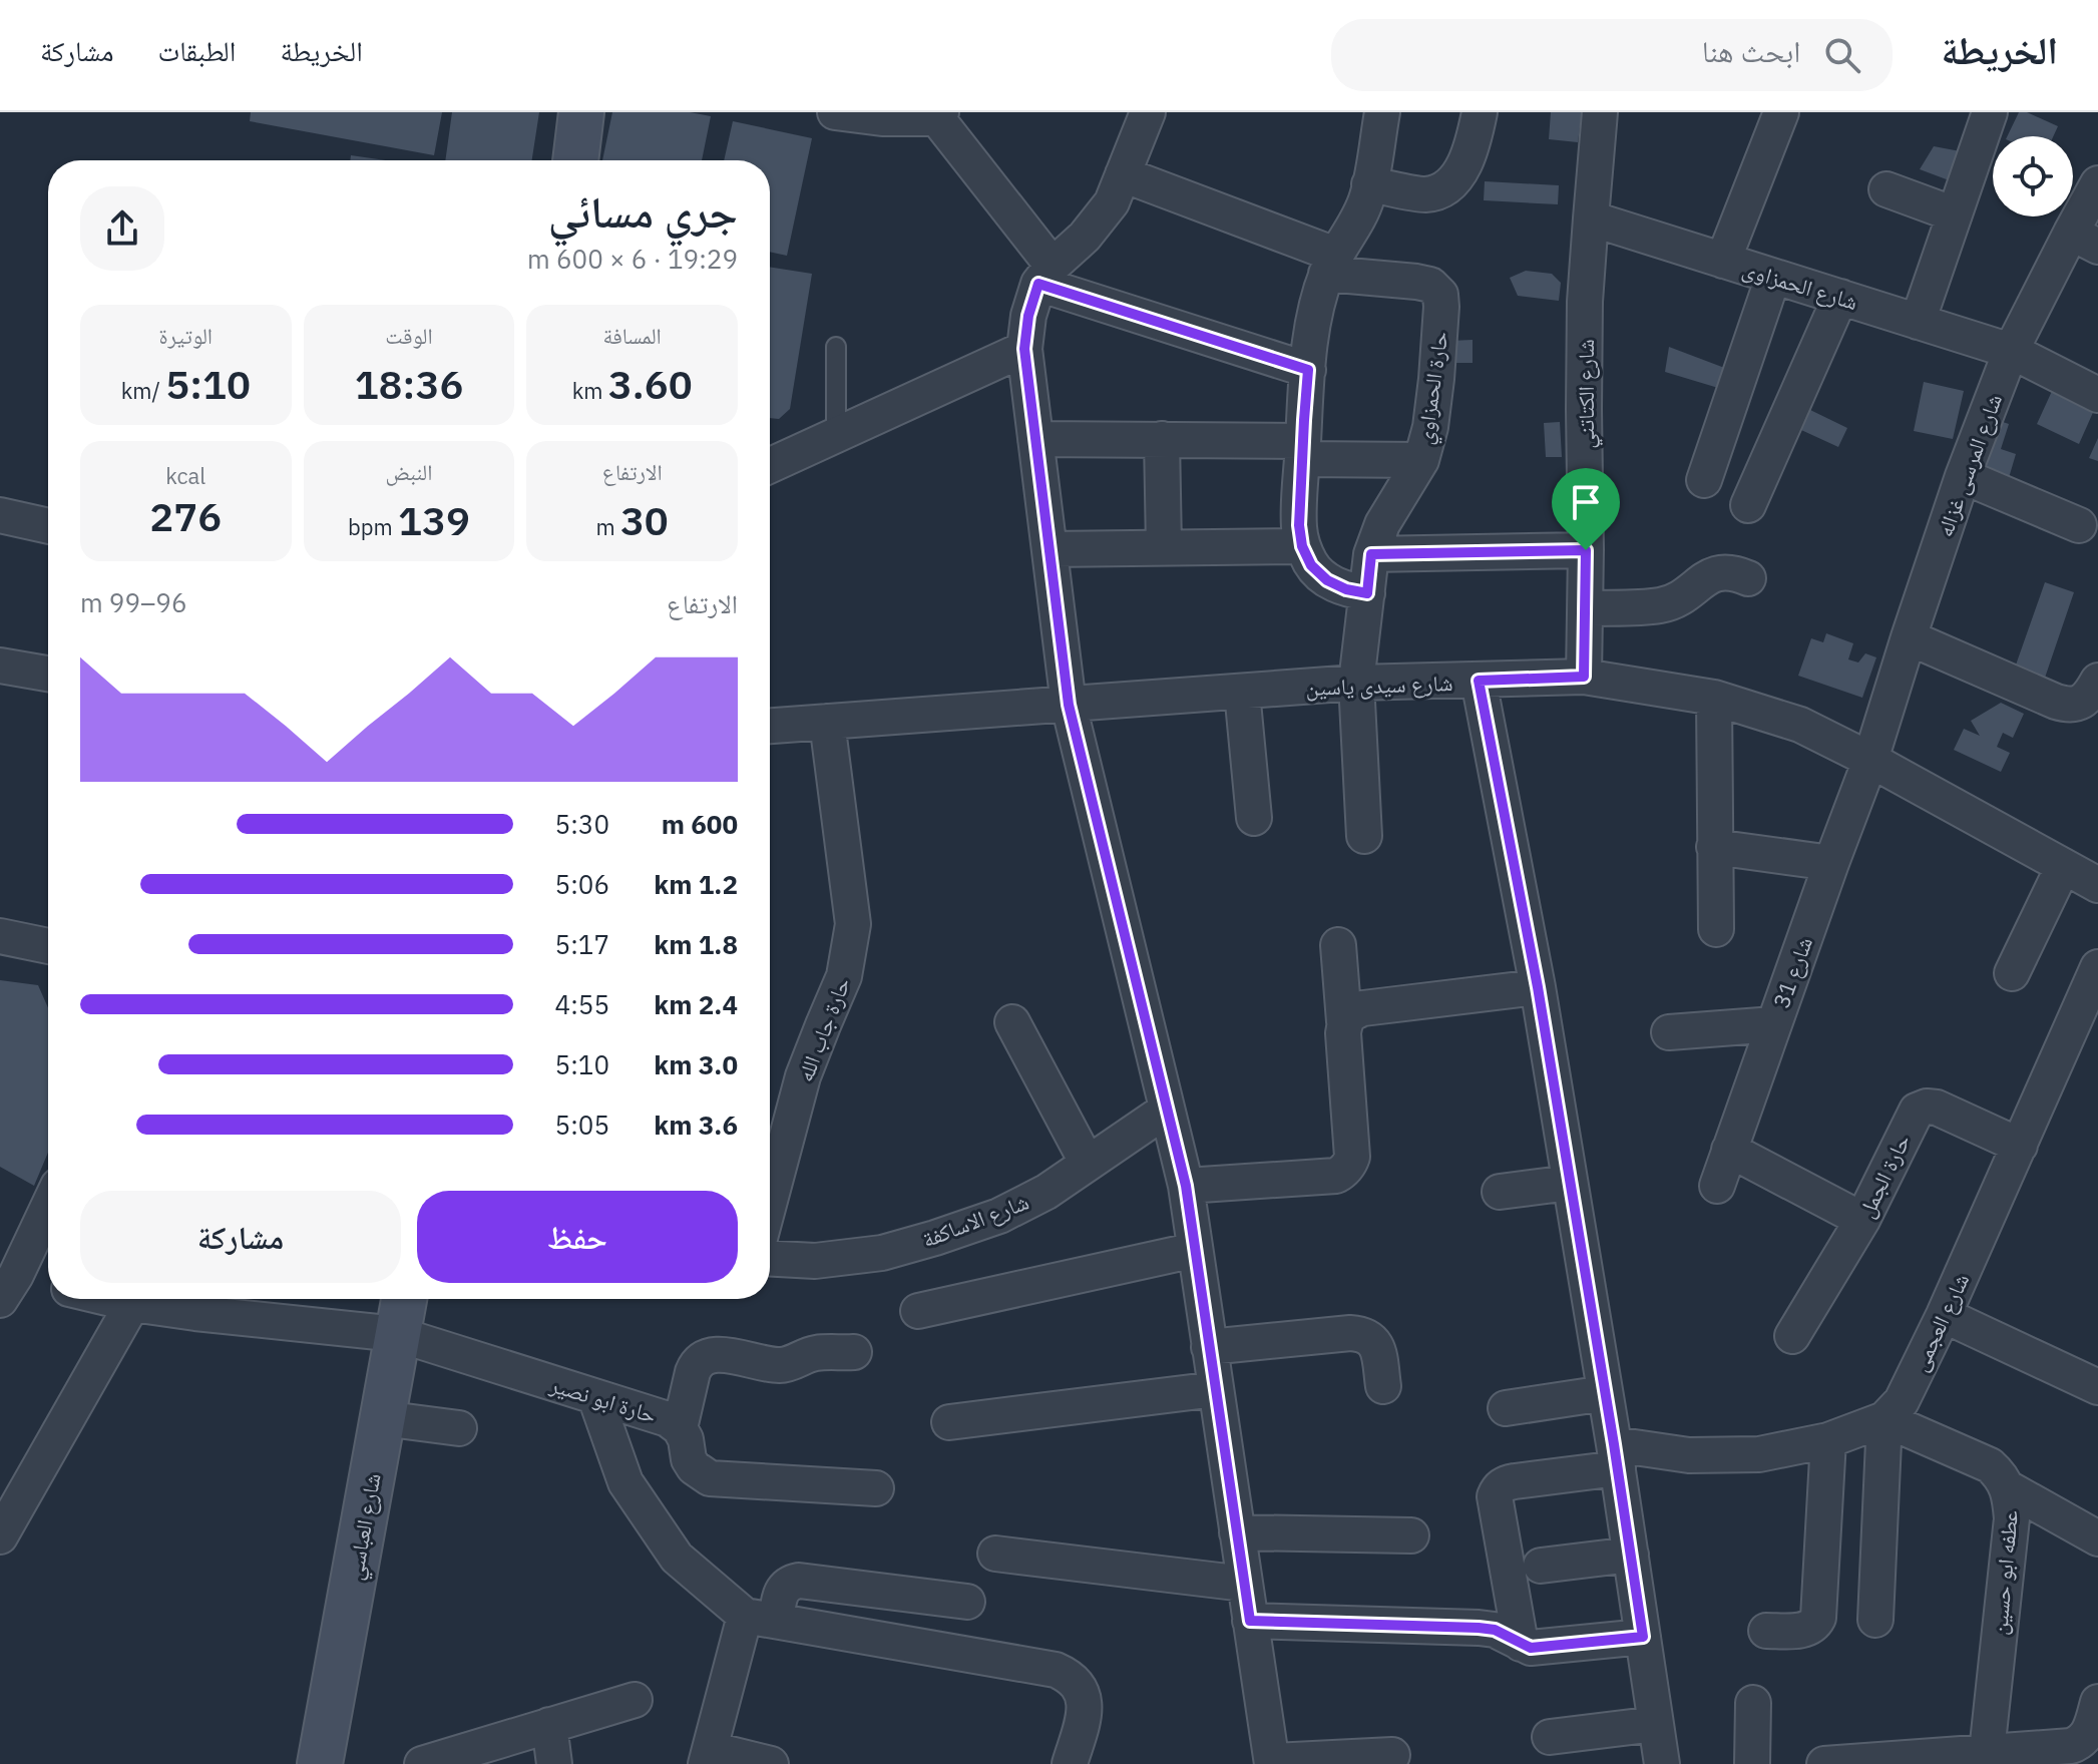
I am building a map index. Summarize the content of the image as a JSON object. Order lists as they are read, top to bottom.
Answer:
{
  "streets": {
    "street": [
      "شارع الحمزاوى",
      "حارة الحمزاوي",
      "شارع الكتاتني",
      "شارع المرسى غزاله",
      "شارع سيدى ياسين",
      "شارع 31",
      "حارة جاب الله",
      "حارة الجمل",
      "شارع الاساكفة",
      "شارع العجمى",
      "حارة ابو نصير",
      "شارع العباسي",
      "عطفه ابو حسين"
    ]
  },
  "crossings": [
    ["شارع الحمزاوى", "شارع الكتاتني"],
    ["شارع الحمزاوى", "شارع المرسى غزاله"],
    ["حارة الحمزاوي", "شارع سيدى ياسين"],
    ["شارع الكتاتني", "شارع سيدى ياسين"],
    ["شارع المرسى غزاله", "شارع سيدى ياسين"],
    ["شارع المرسى غزاله", "شارع 31"],
    ["شارع سيدى ياسين", "شارع 31"],
    ["شارع سيدى ياسين", "حارة جاب الله"],
    ["حارة الجمل", "شارع العجمى"],
    ["شارع العجمى", "عطفه ابو حسين"],
    ["حارة ابو نصير", "شارع العباسي"]
  ],
  "page": {
    "header": "الخريطة",
    "search": "ابحث هنا",
    "nav": ["الخريطة", "الطبقات", "مشاركة"],
    "heading": ["جري مسائي", "19:29 · 6 × 600 m"],
    "stats": [
      ["المسافة", "3.60 km"],
      ["الوقت", "18:36"],
      ["الوتيرة", "5:10 /km"],
      ["الارتفاع", "30 m"],
      ["النبض", "139 bpm"],
      ["kcal", "276"]
    ],
    "chart": ["الارتفاع", "96–99 m"],
    "list": [
      {
        "name": "600 m",
        "note": "5:30"
      },
      {
        "name": "1.2 km",
        "note": "5:06"
      },
      {
        "name": "1.8 km",
        "note": "5:17"
      },
      {
        "name": "2.4 km",
        "note": "4:55"
      },
      {
        "name": "3.0 km",
        "note": "5:10"
      },
      {
        "name": "3.6 km",
        "note": "5:05"
      }
    ],
    "buttons": ["حفظ", "مشاركة"]
  }
}
